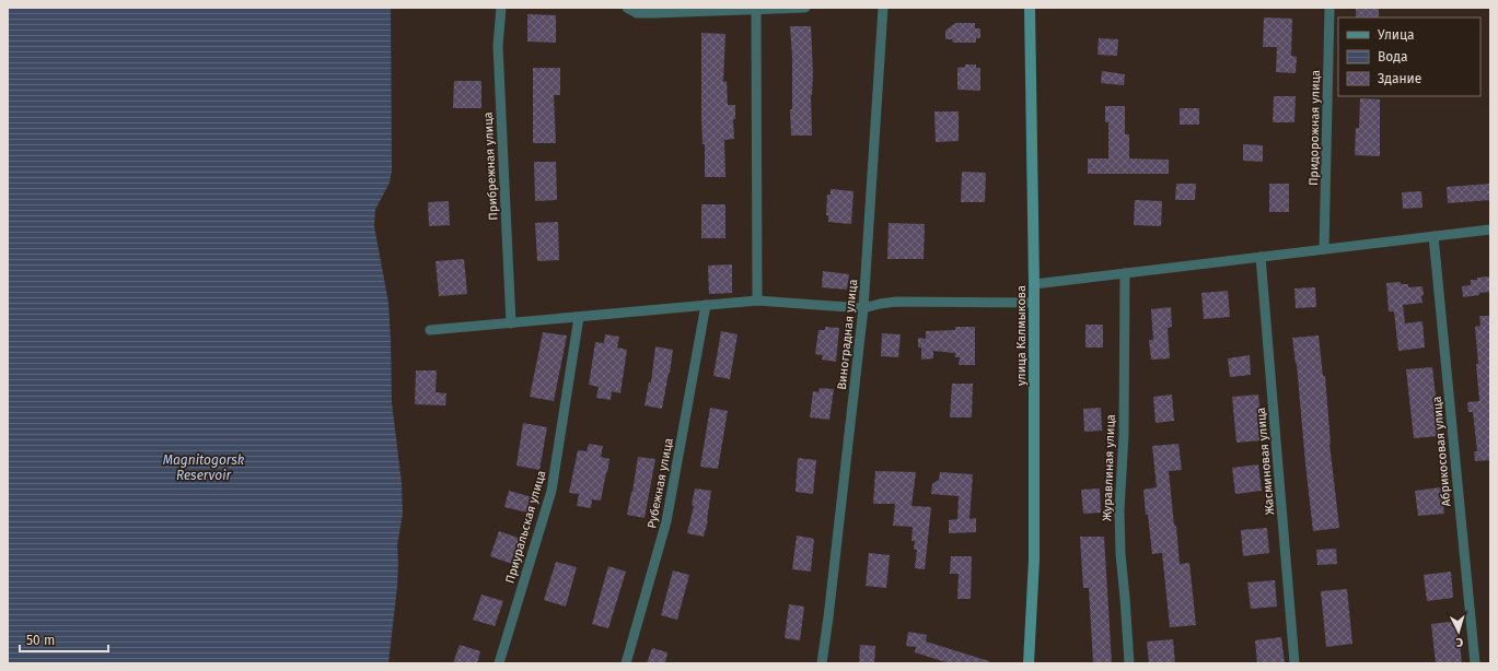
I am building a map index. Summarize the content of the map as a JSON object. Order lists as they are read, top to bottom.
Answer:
{
  "streets": {
    "main road": ["улица Калмыкова"],
    "street": [
      "Придорожная улица",
      "Прибрежная улица",
      "Виноградная улица",
      "Абрикосовая улица",
      "Жасминовая улица",
      "Журавлиная улица",
      "Рубежная улица",
      "Приуральская улица"
    ]
  },
  "water": ["Magnitogorsk Reservoir"],
  "legend": ["Улица", "Вода", "Здание"],
  "scale_bar": "50 m",
  "north": "bottom"
}
